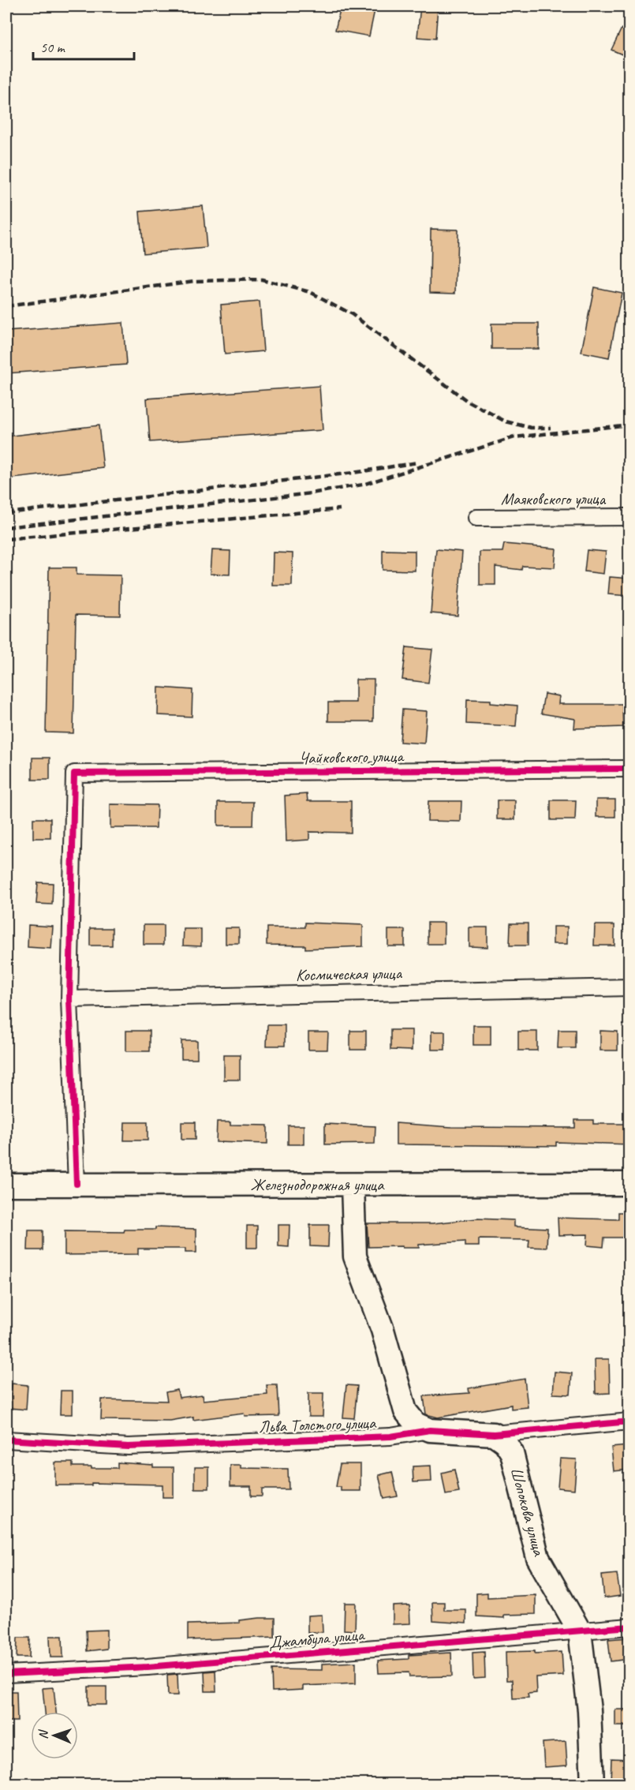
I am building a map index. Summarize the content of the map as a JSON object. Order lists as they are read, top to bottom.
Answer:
{
  "streets": {
    "street": [
      "Маяковского улица",
      "Чайковского улица",
      "Космическая улица",
      "Железнодорожная улица",
      "Льва Толстого улица",
      "Шопокова улица",
      "Джамбула улица"
    ]
  },
  "crossings": [
    ["Чайковского улица", "Космическая улица"],
    ["Льва Толстого улица", "Шопокова улица"],
    ["Шопокова улица", "Джамбула улица"]
  ],
  "scale_bar": "50 m",
  "north": "left"
}
